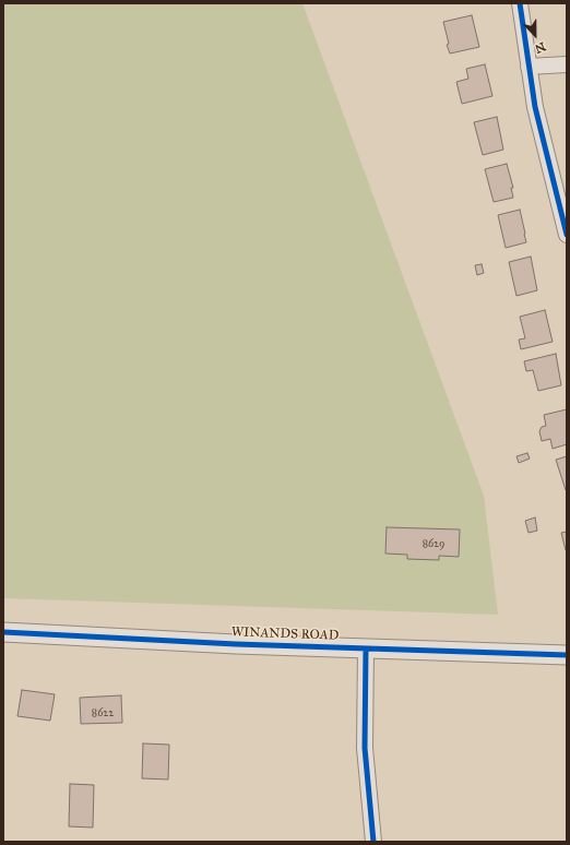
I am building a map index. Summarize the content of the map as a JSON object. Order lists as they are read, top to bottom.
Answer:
{
  "streets": {
    "street": ["WINANDS ROAD"]
  },
  "house_numbers": ["8629", "8622"],
  "north": "bottom"
}
